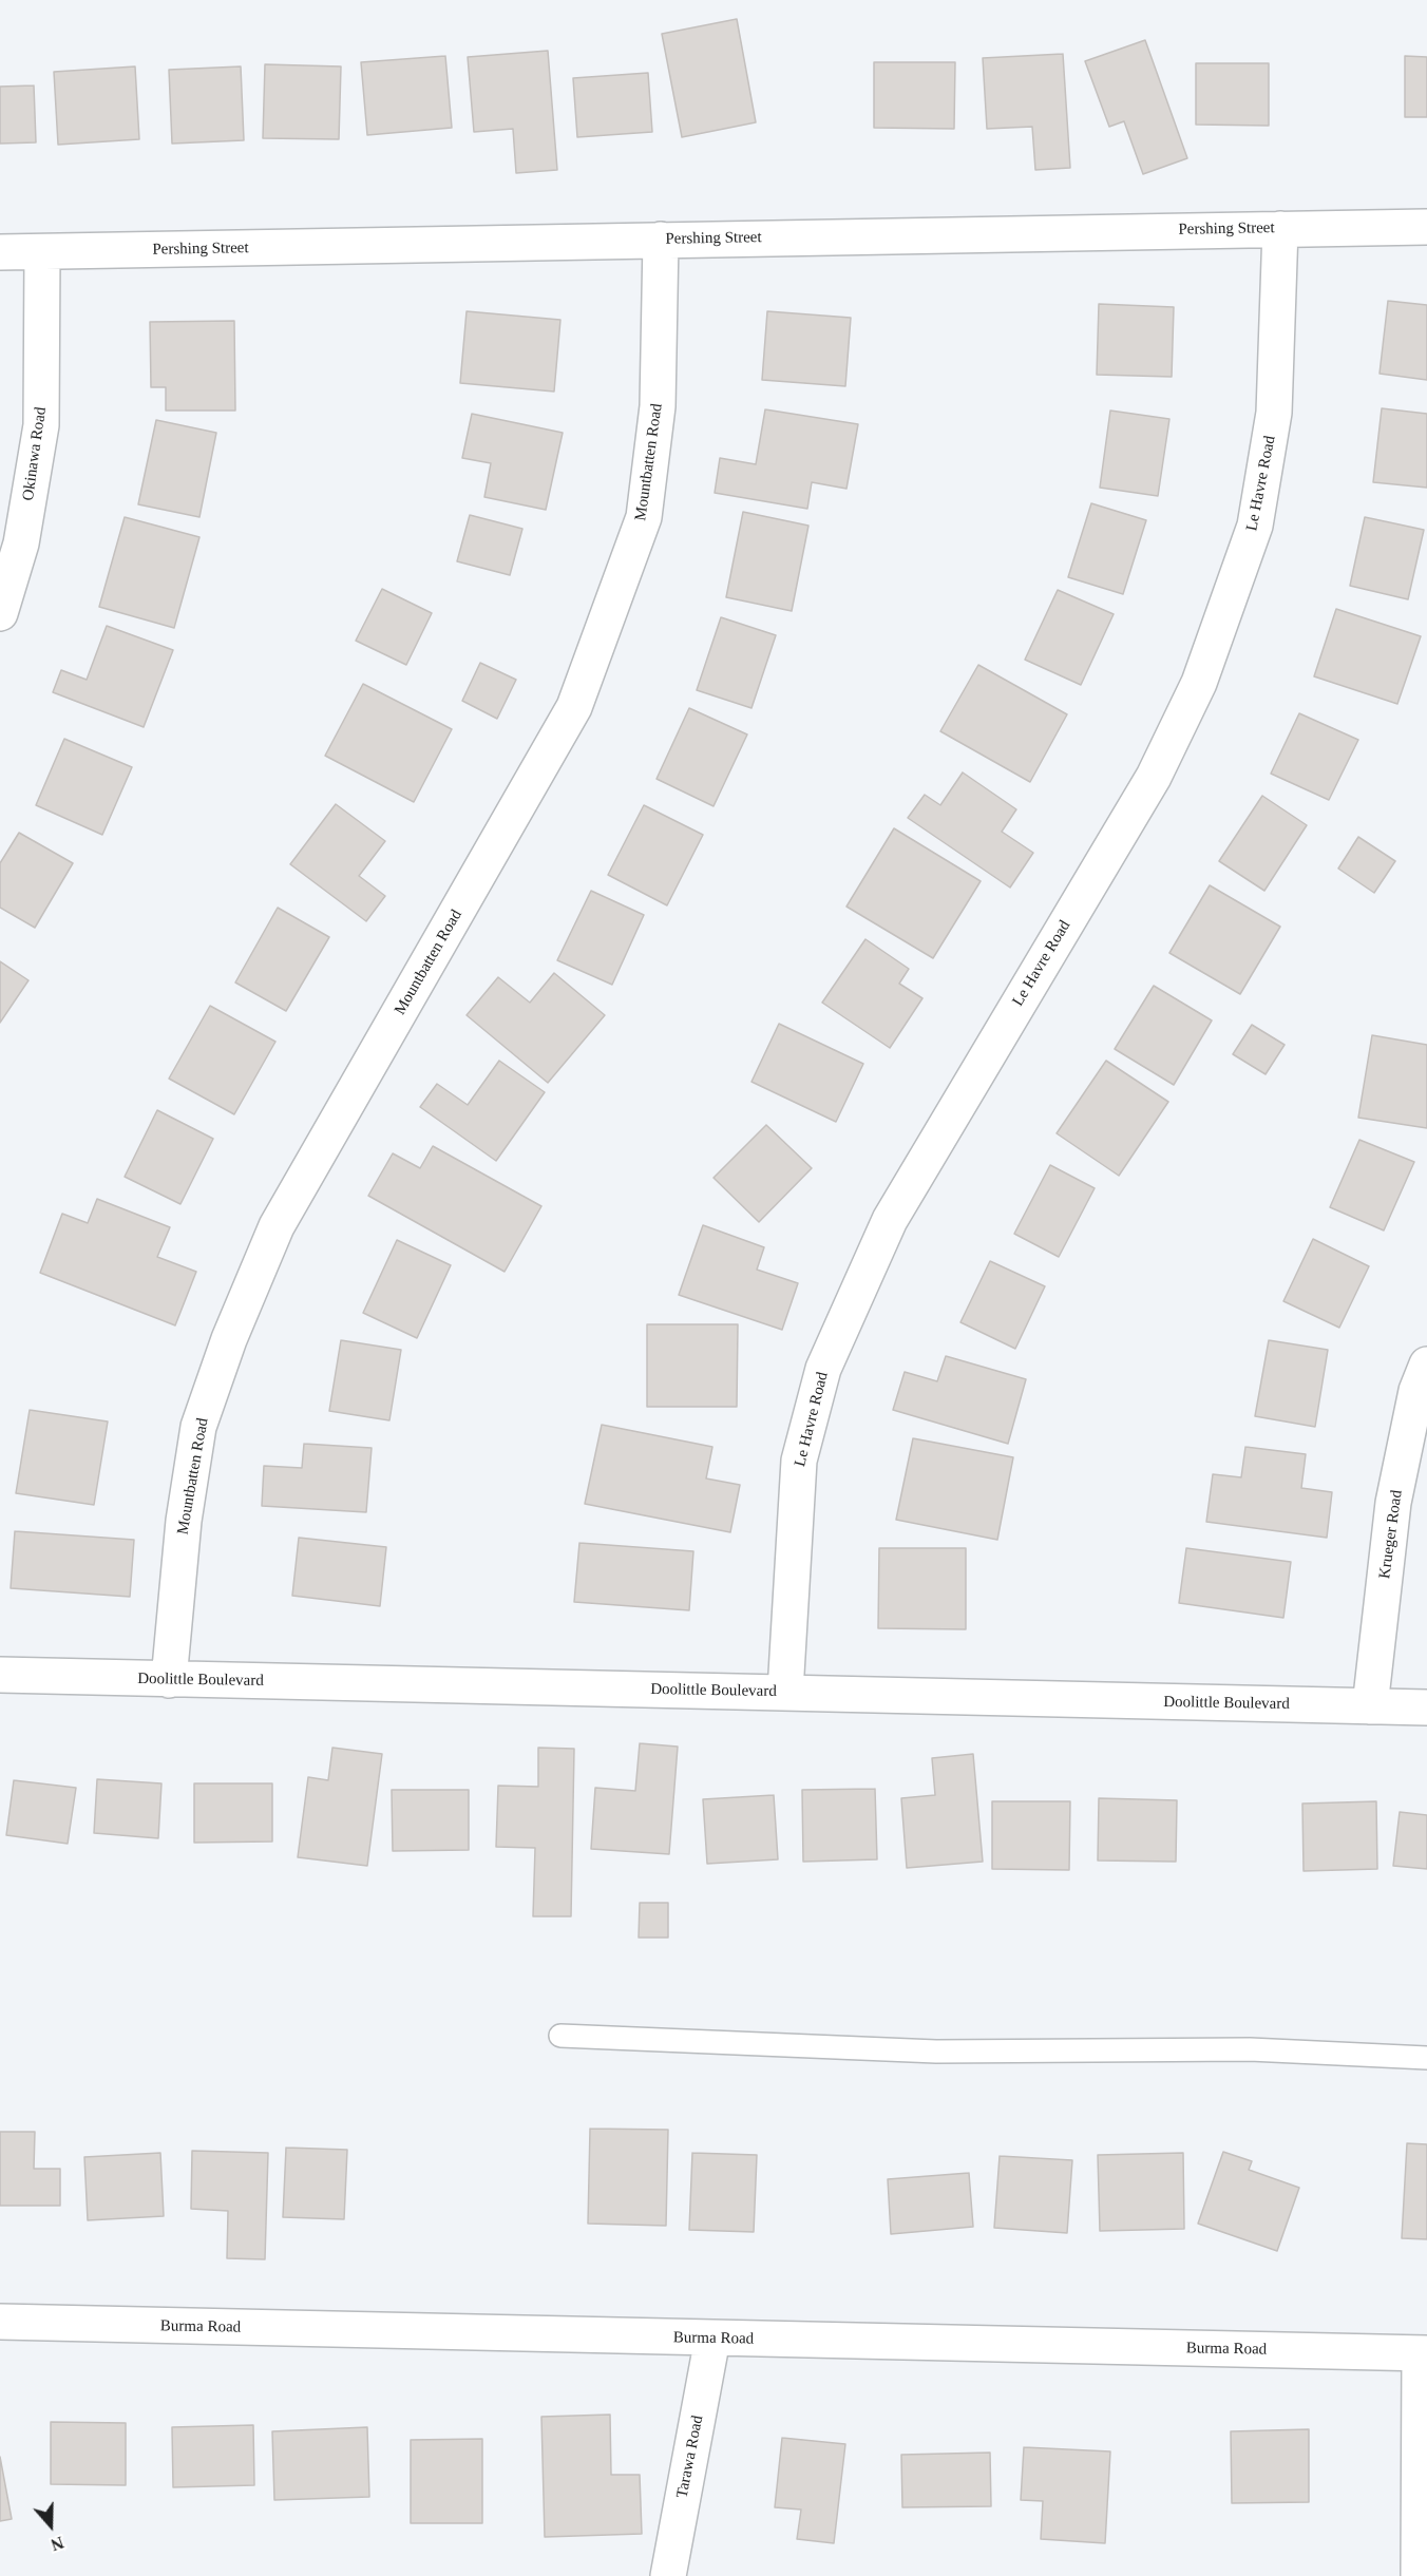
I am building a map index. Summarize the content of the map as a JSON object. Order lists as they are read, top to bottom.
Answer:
{
  "streets": {
    "street": [
      "Pershing Street",
      "Okinawa Road",
      "Mountbatten Road",
      "Le Havre Road",
      "Krueger Road",
      "Doolittle Boulevard",
      "Burma Road",
      "Tarawa Road"
    ]
  },
  "crossings": [
    ["Pershing Street", "Okinawa Road"],
    ["Pershing Street", "Mountbatten Road"],
    ["Pershing Street", "Le Havre Road"],
    ["Mountbatten Road", "Doolittle Boulevard"],
    ["Le Havre Road", "Doolittle Boulevard"],
    ["Krueger Road", "Doolittle Boulevard"],
    ["Burma Road", "Tarawa Road"]
  ],
  "north": "bottom"
}
